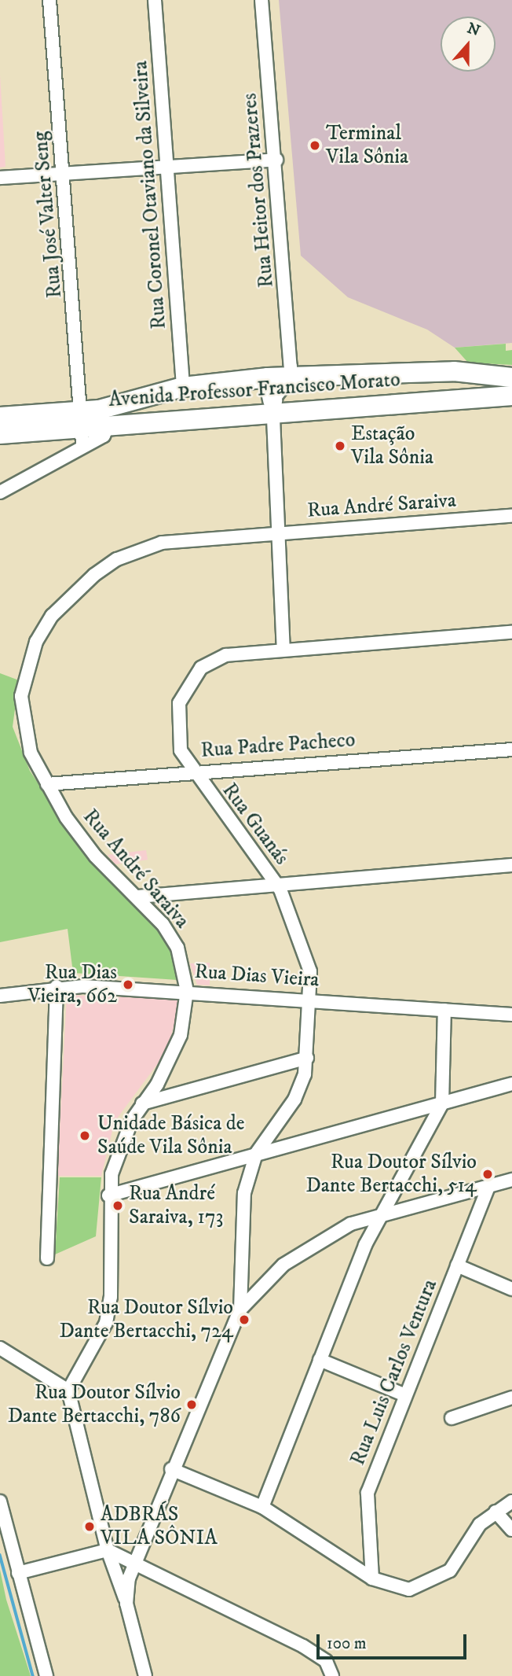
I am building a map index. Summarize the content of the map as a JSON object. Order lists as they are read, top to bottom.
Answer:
{
  "streets": {
    "highway": ["Avenida Professor Francisco Morato"],
    "street": [
      "Rua Heitor dos Prazeres",
      "Rua Coronel Otaviano da Silveira",
      "Rua José Valter Seng",
      "Rua André Saraiva",
      "Rua Padre Pacheco",
      "Rua Guanás",
      "Rua Dias Vieira",
      "Rua Luis Carlos Ventura"
    ]
  },
  "crossings": [
    ["Rua Heitor dos Prazeres", "Avenida Professor Francisco Morato"],
    ["Rua Coronel Otaviano da Silveira", "Avenida Professor Francisco Morato"],
    ["Rua José Valter Seng", "Avenida Professor Francisco Morato"],
    ["Rua André Saraiva", "Rua Padre Pacheco"],
    ["Rua André Saraiva", "Rua Dias Vieira"],
    ["Rua Padre Pacheco", "Rua Guanás"],
    ["Rua Guanás", "Rua Dias Vieira"]
  ],
  "places": [
    "Terminal Vila Sônia",
    "Estação Vila Sônia",
    "Rua Dias Vieira, 662",
    "Unidade Básica de Saúde Vila Sônia",
    "Rua Doutor Sílvio Dante Bertacchi, 514",
    "Rua André Saraiva, 173",
    "Rua Doutor Sílvio Dante Bertacchi, 724",
    "Rua Doutor Sílvio Dante Bertacchi, 786",
    "ADBRÁS VILA SÔNIA"
  ],
  "scale_bar": "100 m",
  "north": "top"
}
